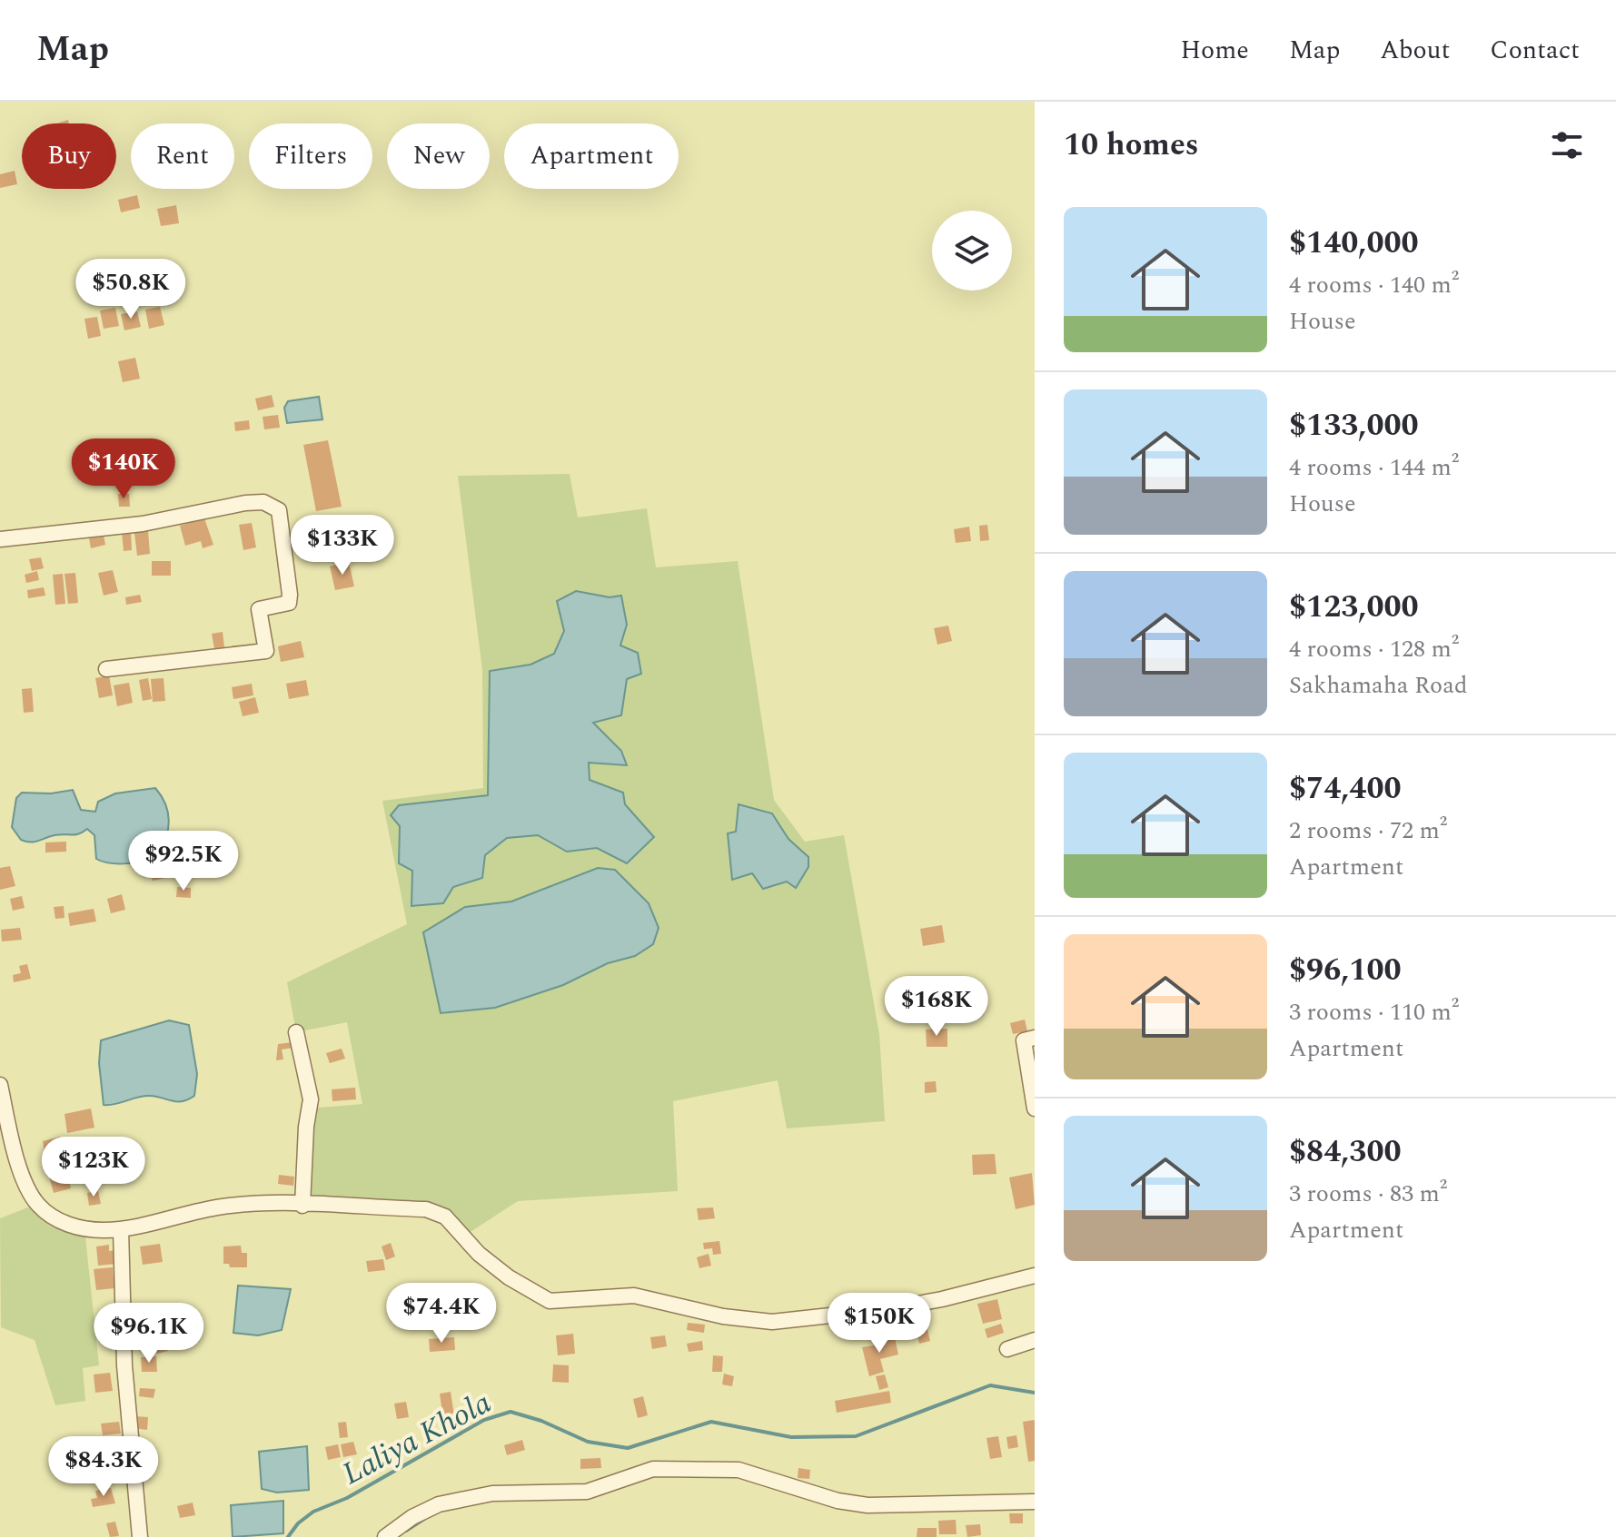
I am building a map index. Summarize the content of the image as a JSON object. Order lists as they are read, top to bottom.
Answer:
{
  "water": ["Laliya Khola"],
  "page": {
    "header": "Map",
    "nav": [
      "Home",
      "Map",
      "About",
      "Contact"
    ],
    "heading": "10 homes",
    "chip": [
      "Buy",
      "Rent",
      "Filters",
      "New",
      "Apartment"
    ],
    "list": [
      {
        "name": "$140,000",
        "note": "4 rooms · 140 m² · House"
      },
      {
        "name": "$133,000",
        "note": "4 rooms · 144 m² · House"
      },
      {
        "name": "$123,000",
        "note": "4 rooms · 128 m² · Sakhamaha Road"
      },
      {
        "name": "$74,400",
        "note": "2 rooms · 72 m² · Apartment"
      },
      {
        "name": "$96,100",
        "note": "3 rooms · 110 m² · Apartment"
      },
      {
        "name": "$84,300",
        "note": "3 rooms · 83 m² · Apartment"
      }
    ],
    "price": [
      "$50.8K",
      "$140K",
      "$133K",
      "$92.5K",
      "$168K",
      "$123K",
      "$74.4K",
      "$150K",
      "$96.1K",
      "$84.3K"
    ]
  }
}
